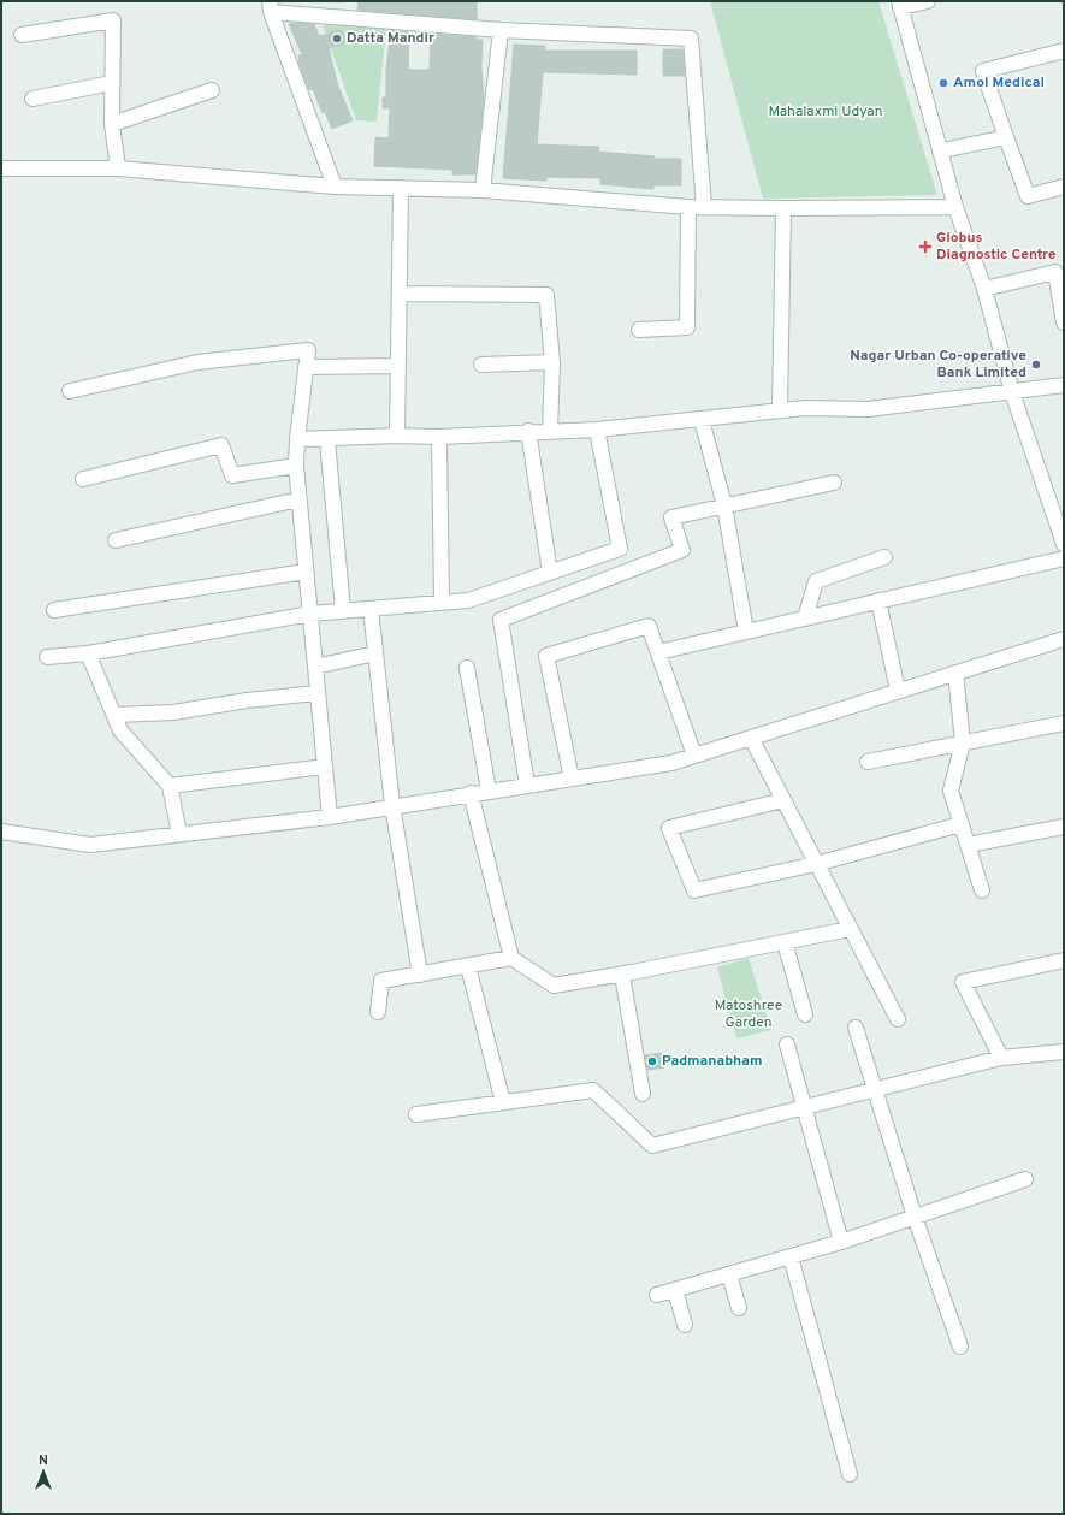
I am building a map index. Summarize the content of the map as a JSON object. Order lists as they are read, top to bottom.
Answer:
{
  "parks": ["Mahalaxmi Udyan", "Matoshree Garden"],
  "places": {
    "other": [
      "Datta Mandir",
      "Amol Medical",
      "Nagar Urban Co-operative Bank Limited",
      "Padmanabham"
    ],
    "health": ["Globus Diagnostic Centre"]
  },
  "north": "top"
}
